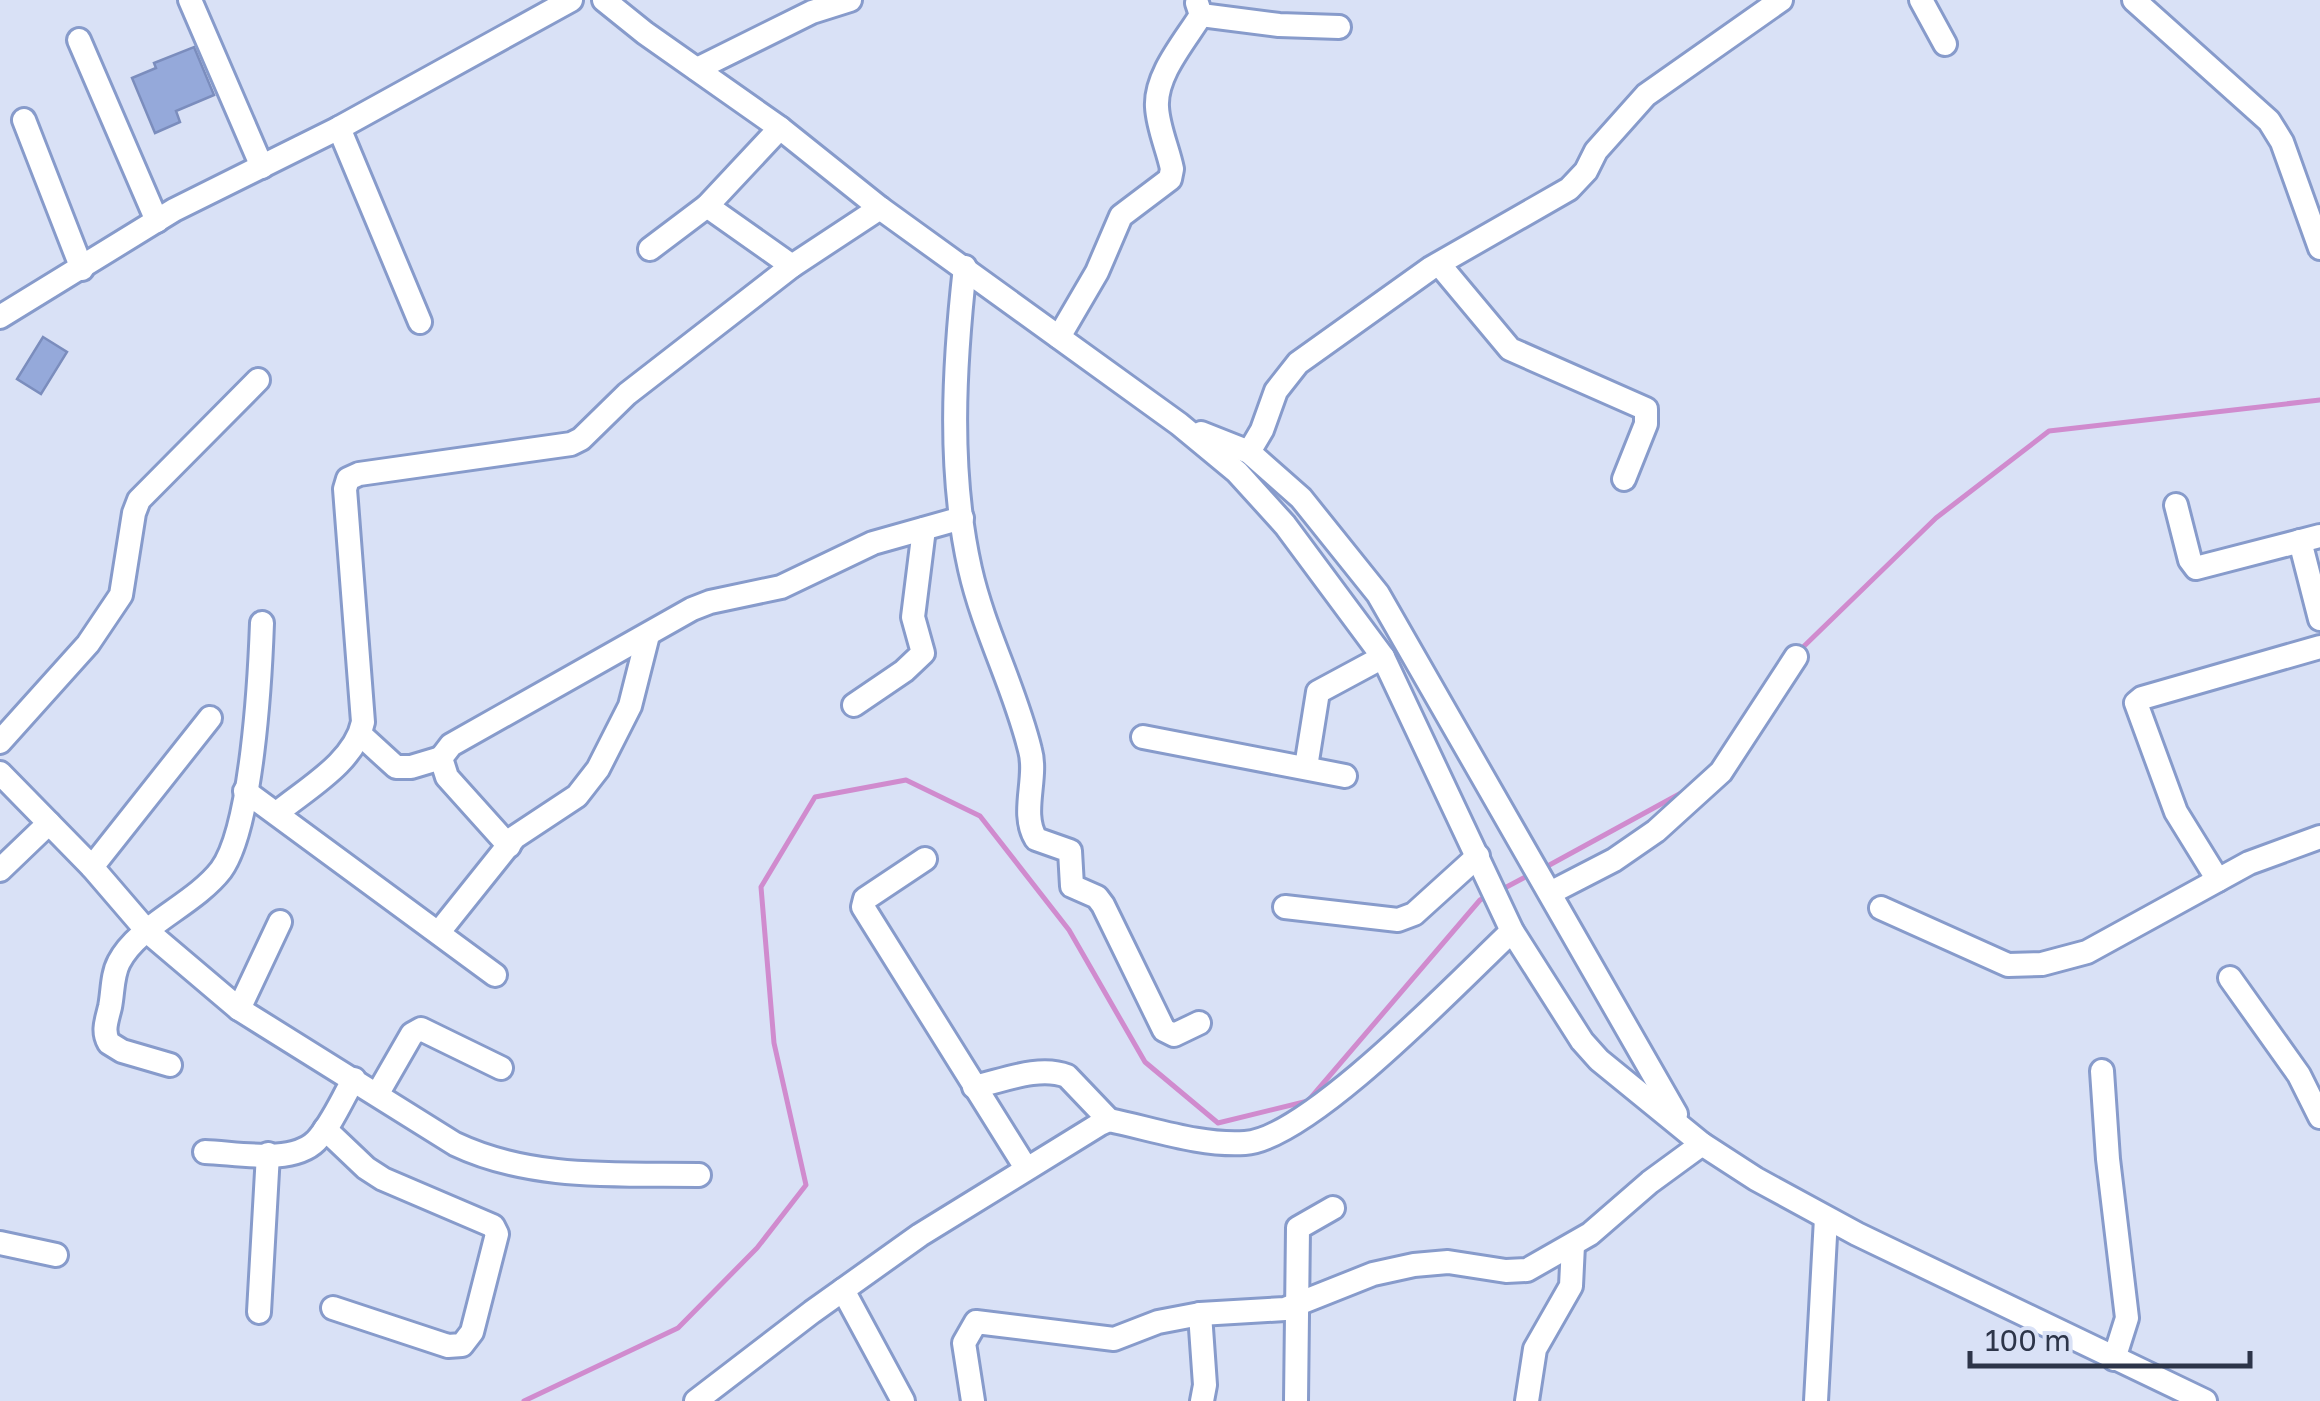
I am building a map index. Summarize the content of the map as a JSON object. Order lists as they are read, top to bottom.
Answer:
{
  "scale_bar": "100 m"
}
